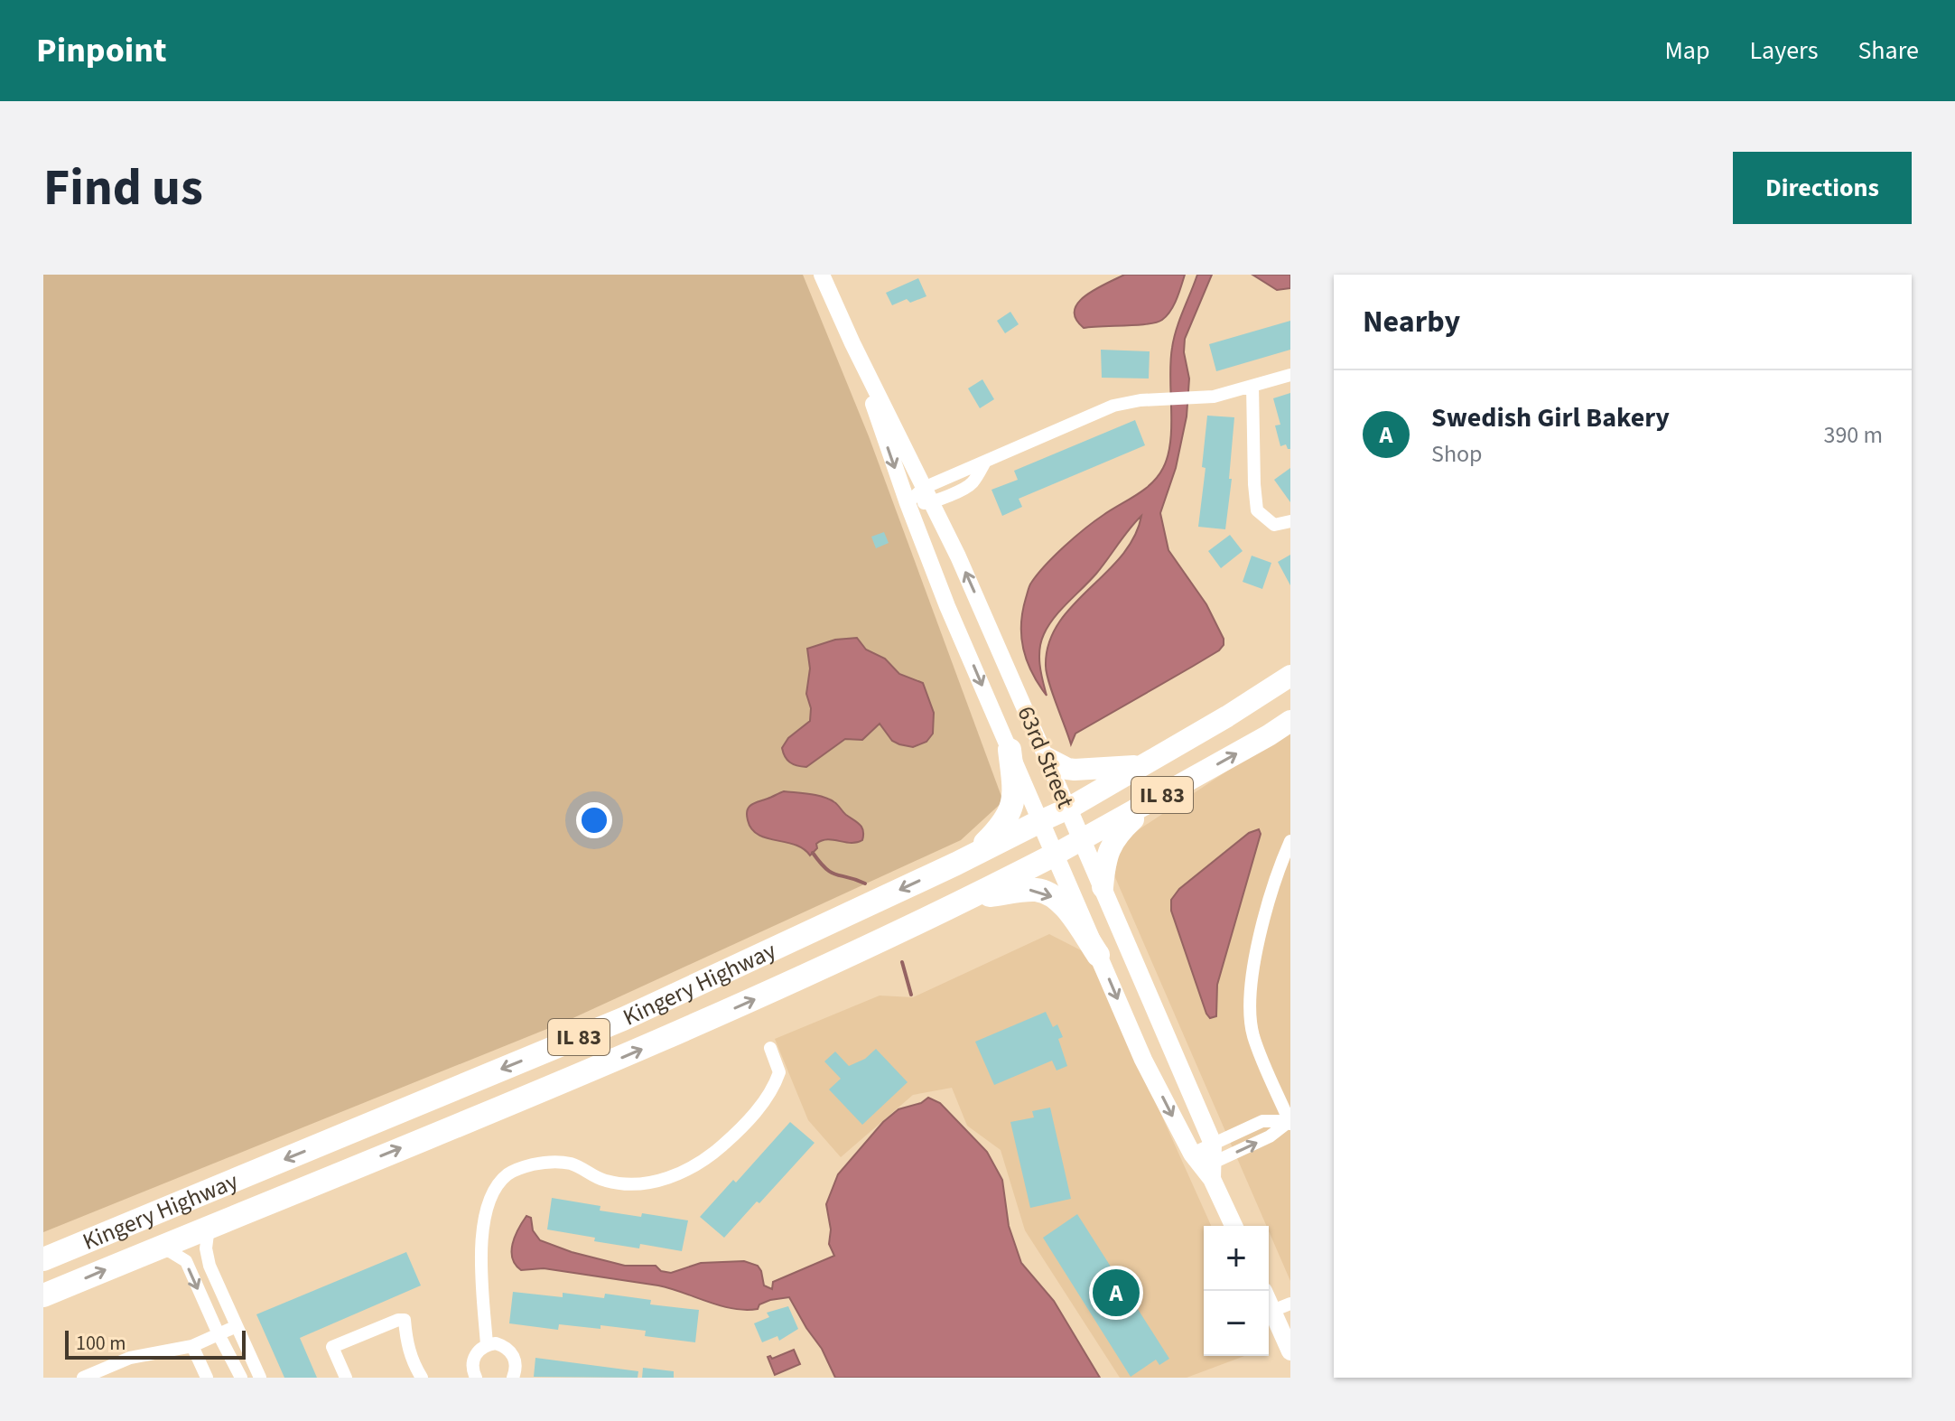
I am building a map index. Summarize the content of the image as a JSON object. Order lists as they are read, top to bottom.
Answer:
{
  "streets": {
    "highway": ["IL 83", "Kingery Highway"],
    "main road": ["63rd Street"]
  },
  "crossings": [
    ["63rd Street", "Kingery Highway"]
  ],
  "scale_bar": "100 m",
  "page": {
    "header": "Pinpoint",
    "nav": ["Map", "Layers", "Share"],
    "buttons": "Directions",
    "title": "Find us",
    "heading": "Nearby",
    "list": [
      {
        "mark": "A",
        "name": "Swedish Girl Bakery",
        "note": "Shop",
        "value": "390 m"
      }
    ],
    "map_buttons": ["+", "−"],
    "pins": "A",
    "scale": "100 m"
  }
}
